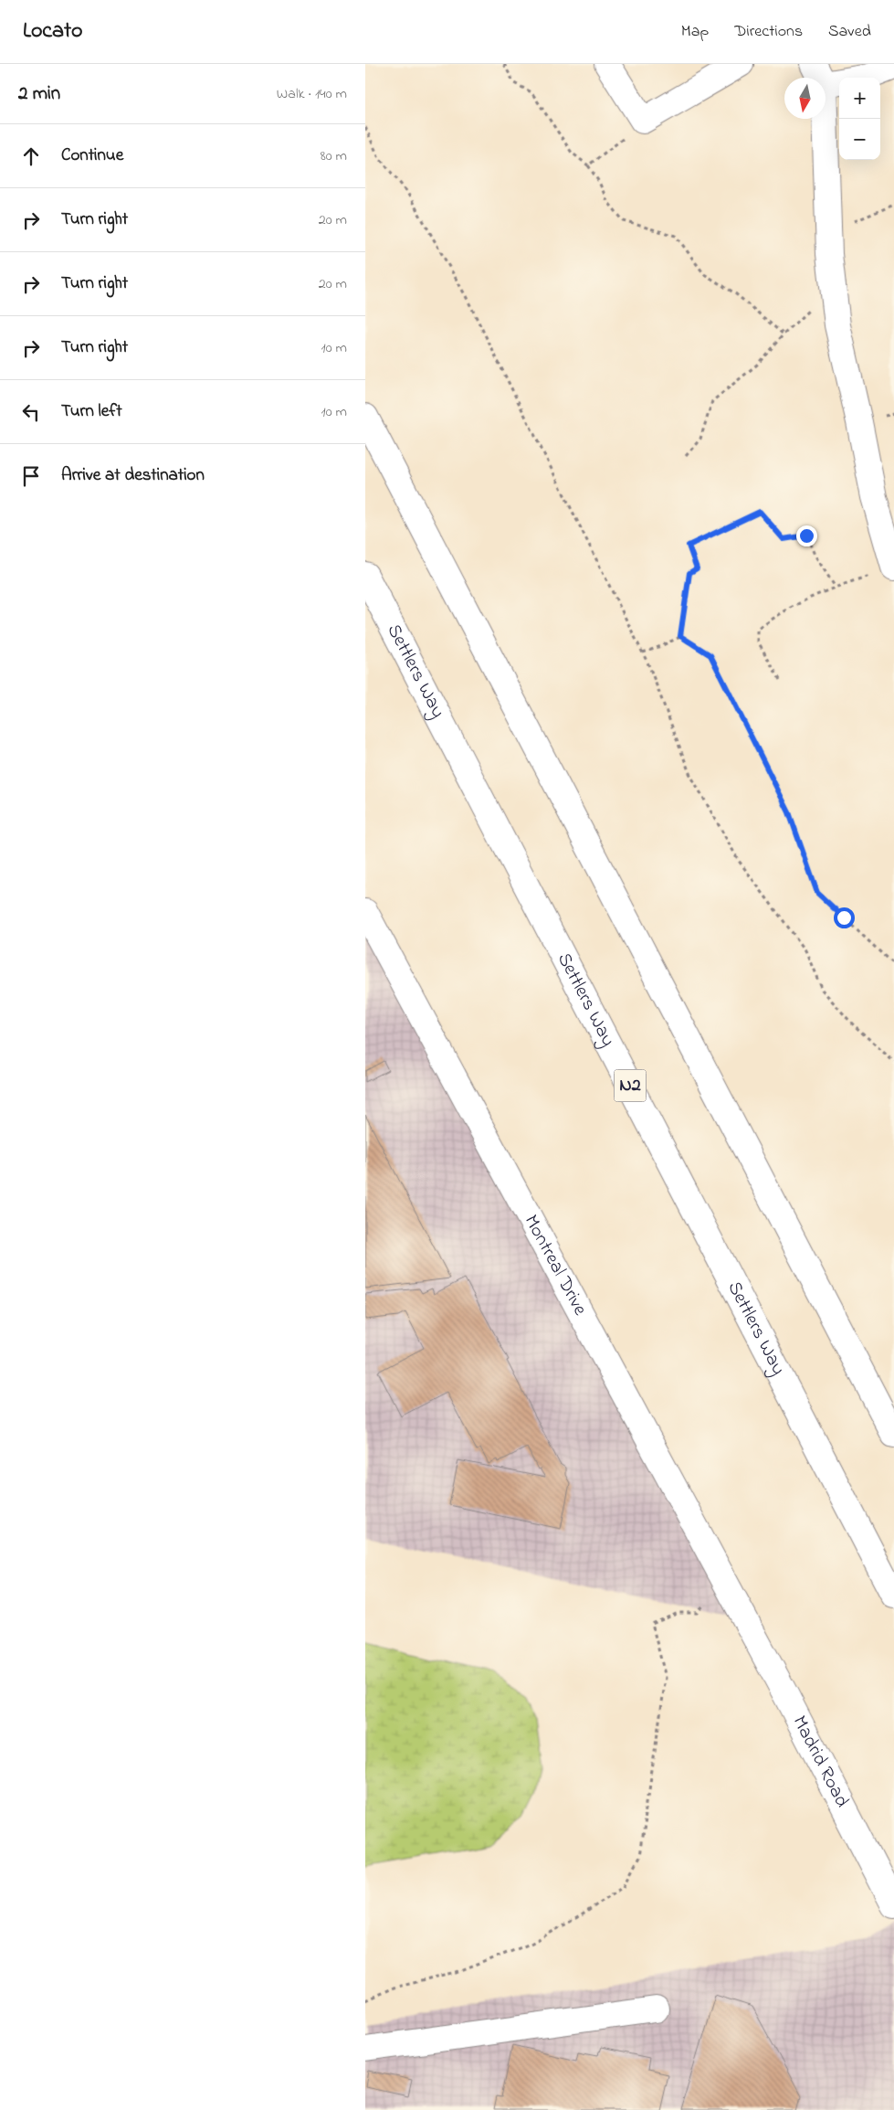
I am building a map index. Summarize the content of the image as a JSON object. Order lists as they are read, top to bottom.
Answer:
{
  "streets": {
    "main road": [
      "Settlers Way",
      "N2",
      "Montreal Drive",
      "Madrid Road"
    ]
  },
  "crossings": [
    ["Montreal Drive", "Madrid Road"]
  ],
  "north": "bottom",
  "page": {
    "header": "Locato",
    "nav": ["Map", "Directions", "Saved"],
    "heading": ["2 min", "Walk · 140 m"],
    "map_buttons": ["+", "−"],
    "list": [
      ["Continue", "80 m"],
      ["Turn right", "20 m"],
      ["Turn right", "20 m"],
      ["Turn right", "10 m"],
      ["Turn left", "10 m"],
      "Arrive at destination"
    ]
  }
}
